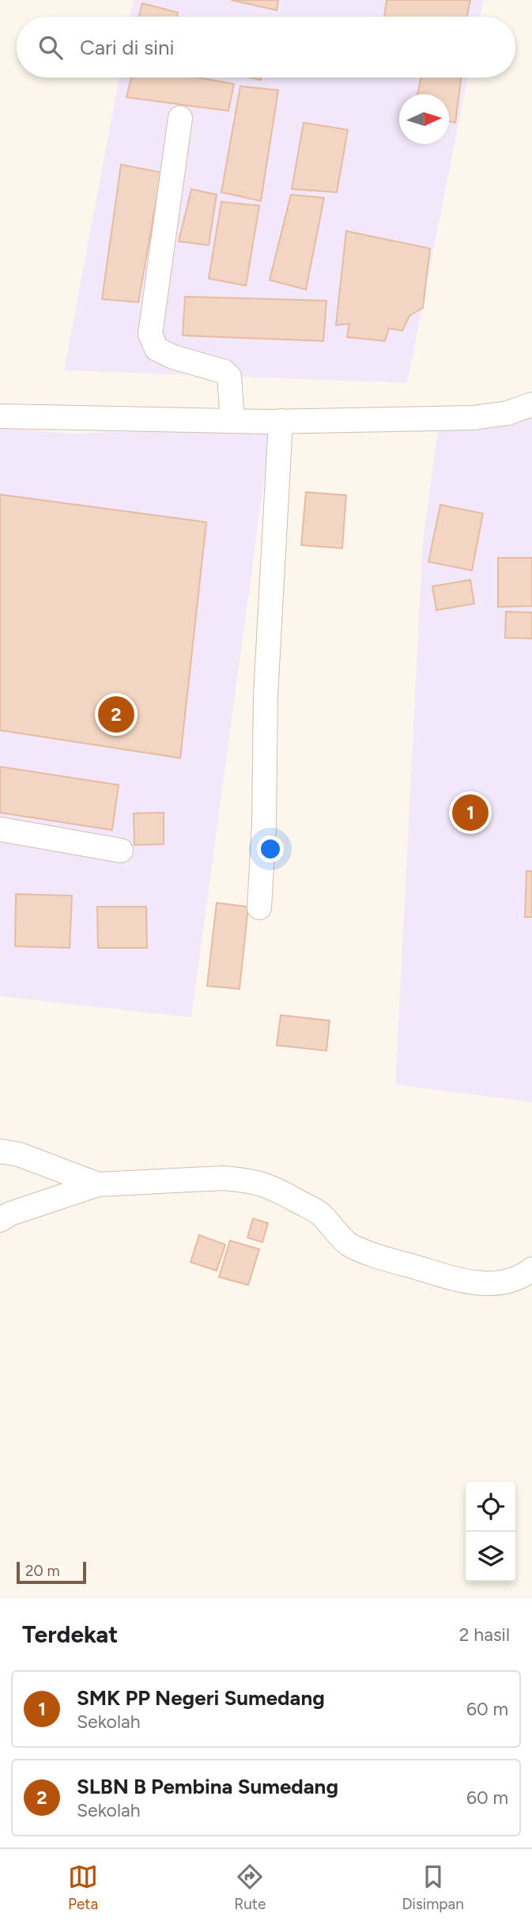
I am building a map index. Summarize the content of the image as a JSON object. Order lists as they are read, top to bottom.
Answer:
{
  "scale_bar": "20 m",
  "north": "right",
  "page": {
    "search": "Cari di sini",
    "pins": ["2", "1"],
    "scale": "20 m",
    "heading": ["Terdekat", "2 hasil"],
    "list": [
      {
        "mark": "1",
        "name": "SMK PP Negeri Sumedang",
        "note": "Sekolah",
        "value": "60 m"
      },
      {
        "mark": "2",
        "name": "SLBN B Pembina Sumedang",
        "note": "Sekolah",
        "value": "60 m"
      }
    ],
    "nav": ["Peta", "Rute", "Disimpan"]
  }
}
